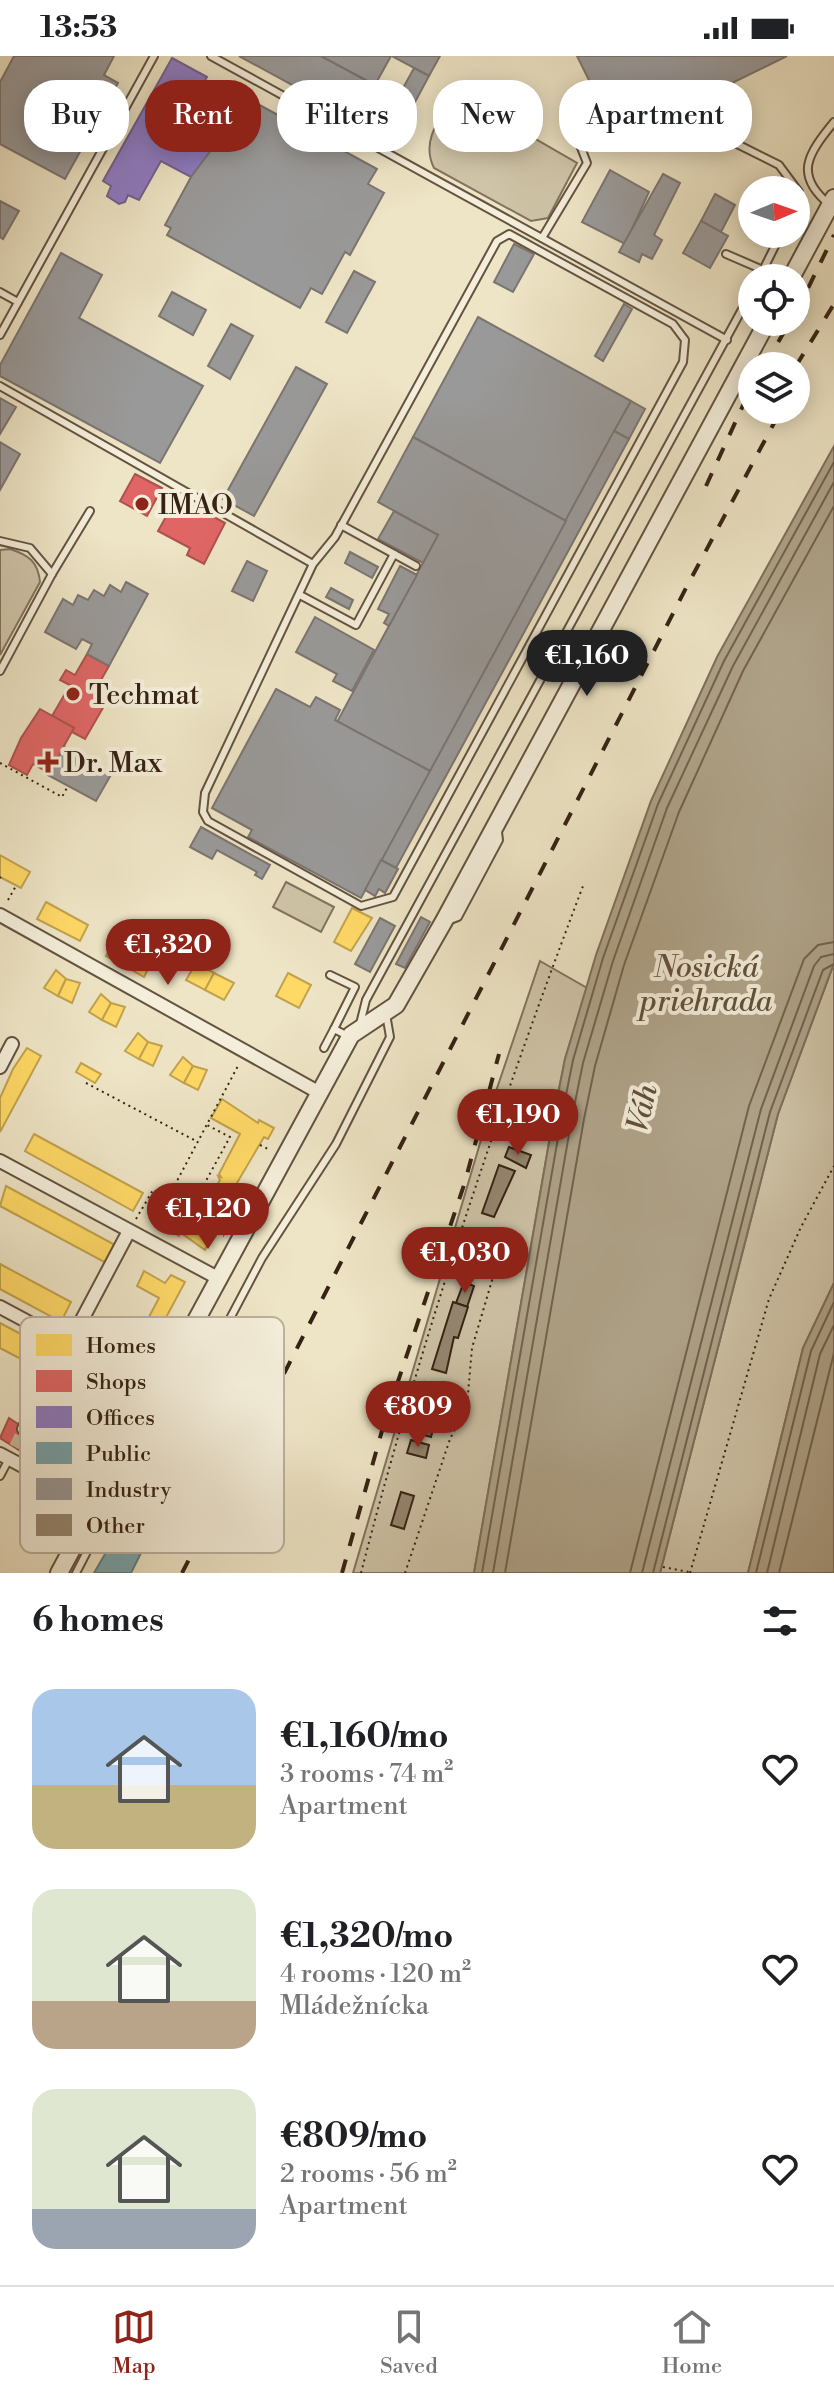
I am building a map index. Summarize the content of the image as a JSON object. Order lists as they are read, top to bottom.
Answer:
{
  "water": ["Nosická priehrada", "Váh"],
  "places": {
    "other": ["IMAO", "Techmat"],
    "health": ["Dr. Max"]
  },
  "legend": [
    "Homes",
    "Shops",
    "Offices",
    "Public",
    "Industry",
    "Other"
  ],
  "north": "right",
  "page": {
    "status": "13:53",
    "chip": [
      "Buy",
      "Rent",
      "Filters",
      "New",
      "Apartment"
    ],
    "price": [
      "€1,160",
      "€1,320",
      "€1,190",
      "€1,120",
      "€1,030",
      "€809"
    ],
    "heading": "6 homes",
    "list": [
      {
        "name": "€1,160/mo",
        "note": "3 rooms · 74 m² · Apartment"
      },
      {
        "name": "€1,320/mo",
        "note": "4 rooms · 120 m² · Mládežnícka"
      },
      {
        "name": "€809/mo",
        "note": "2 rooms · 56 m² · Apartment"
      }
    ],
    "tabs": ["Map", "Saved", "Home"]
  }
}
